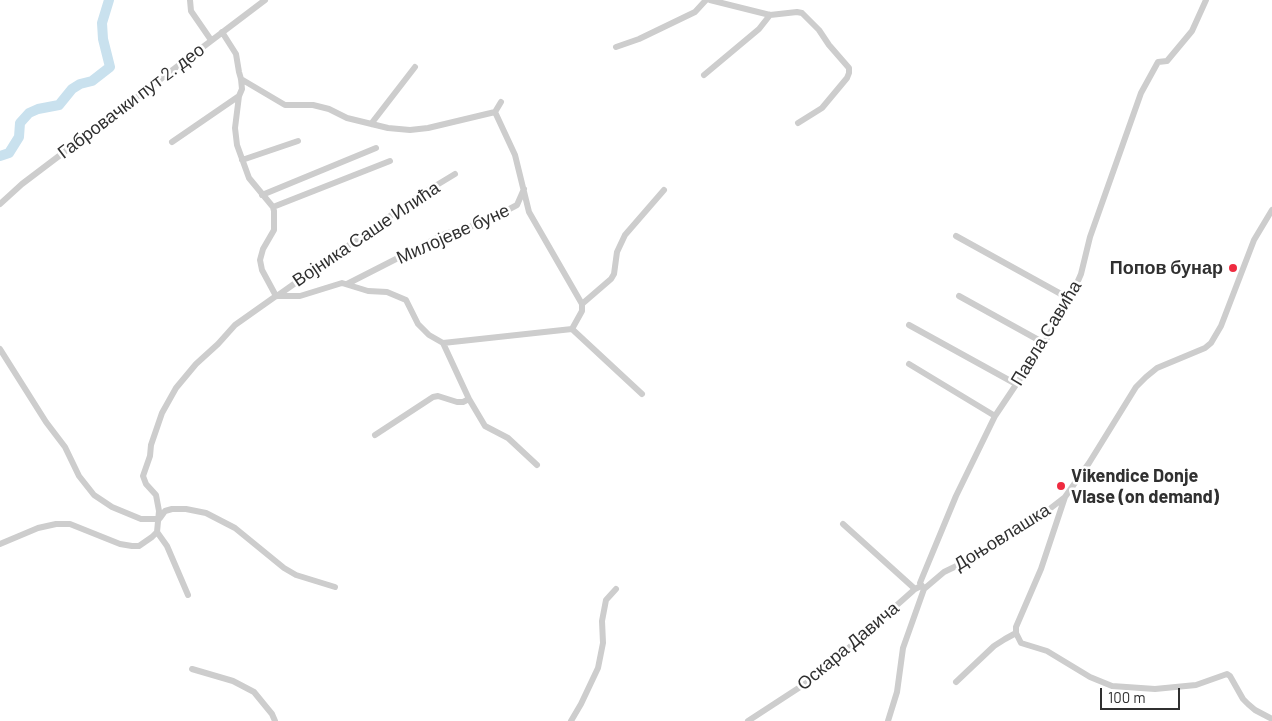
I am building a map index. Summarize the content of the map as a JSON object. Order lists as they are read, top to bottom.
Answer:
{
  "streets": {
    "street": [
      "Габровачки пут 2. део",
      "Војника Саше Илића",
      "Милојеве буне",
      "Павла Савића",
      "Доњовлашка",
      "Оскара Давича"
    ]
  },
  "crossings": [
    ["Војника Саше Илића", "Милојеве буне"],
    ["Павла Савића", "Доњовлашка"],
    ["Павла Савића", "Оскара Давича"],
    ["Доњовлашка", "Оскара Давича"]
  ],
  "places": ["Попов бунар", "Vikendice Donje Vlase (on demand)"],
  "scale_bar": "100 m"
}
